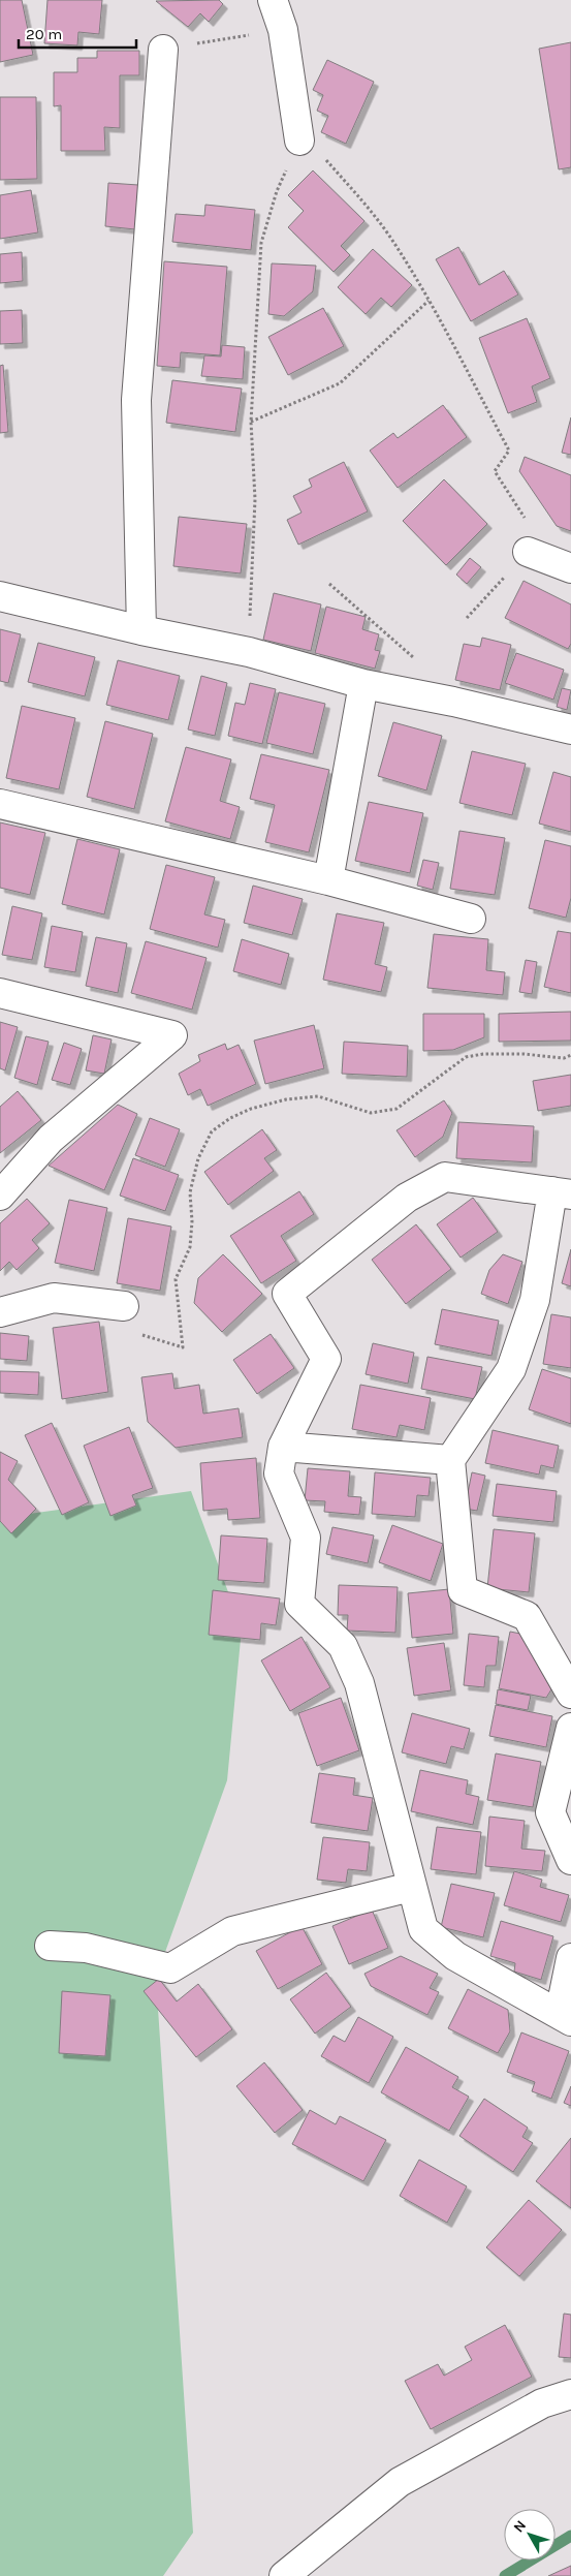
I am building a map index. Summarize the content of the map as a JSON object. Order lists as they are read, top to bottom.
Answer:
{
  "scale_bar": "20 m",
  "north": "top left"
}
